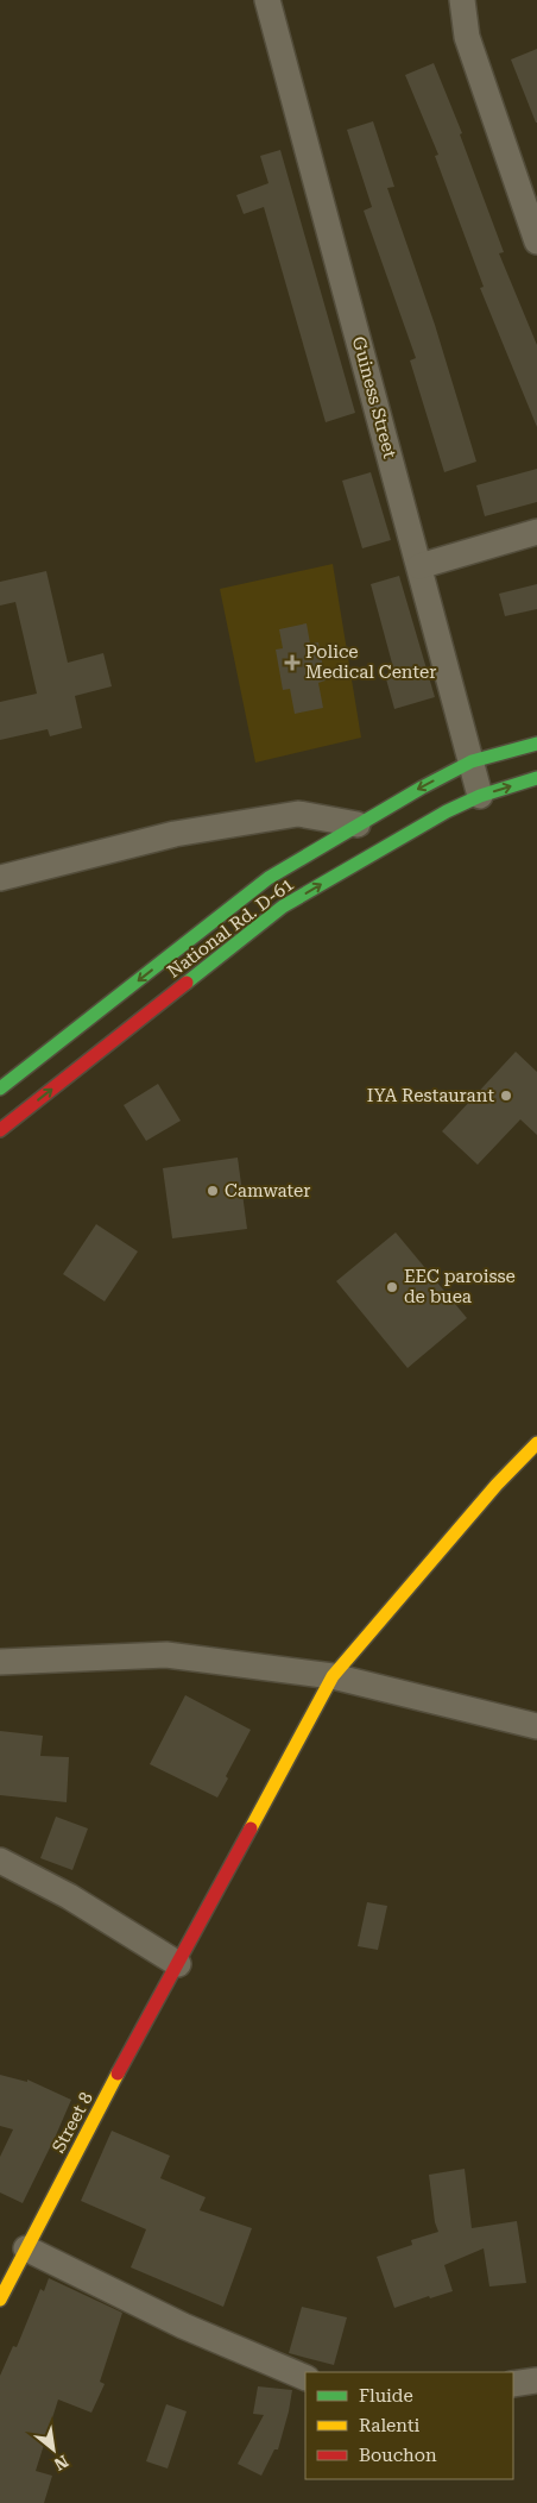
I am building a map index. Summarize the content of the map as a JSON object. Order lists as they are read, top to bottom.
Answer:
{
  "streets": {
    "main road": ["National Rd. D-61", "Street 8"],
    "street": ["Guiness Street"]
  },
  "crossings": [
    ["Guiness Street", "National Rd. D-61"]
  ],
  "places": {
    "health": ["Police Medical Center"],
    "other": ["IYA Restaurant", "Camwater", "EEC paroisse de buea"]
  },
  "legend": ["Fluide", "Ralenti", "Bouchon"],
  "north": "bottom right"
}
